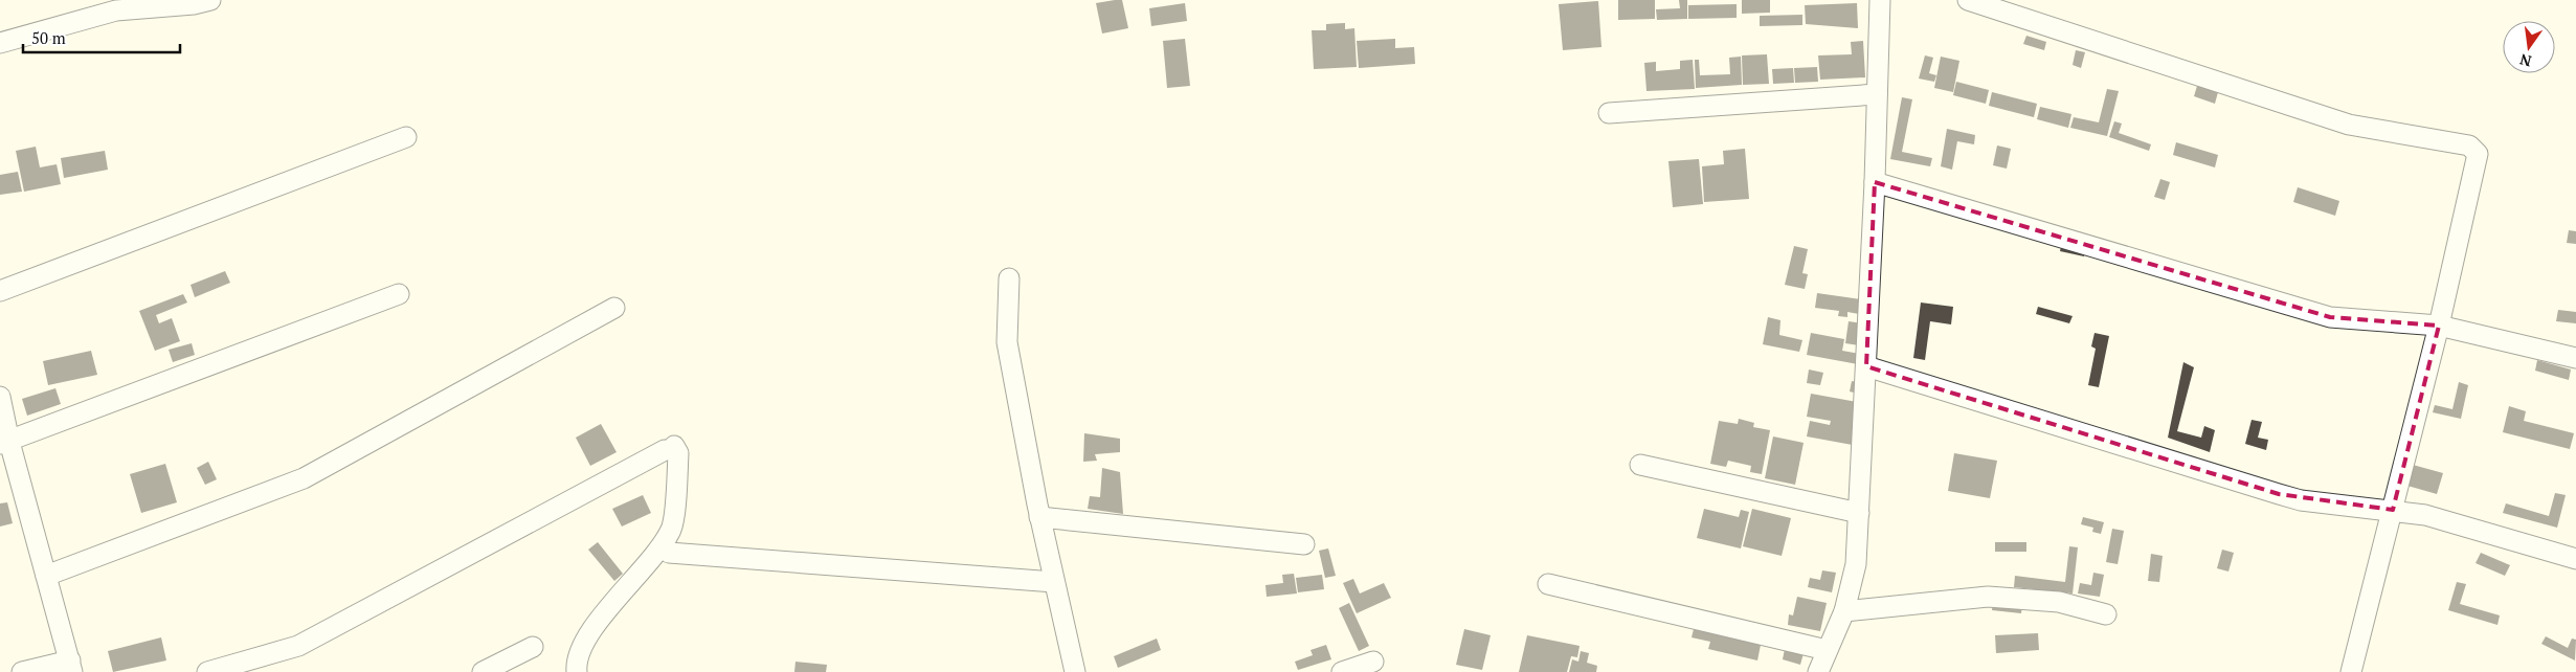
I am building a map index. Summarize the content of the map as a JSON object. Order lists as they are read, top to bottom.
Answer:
{
  "scale_bar": "50 m",
  "north": "bottom"
}
